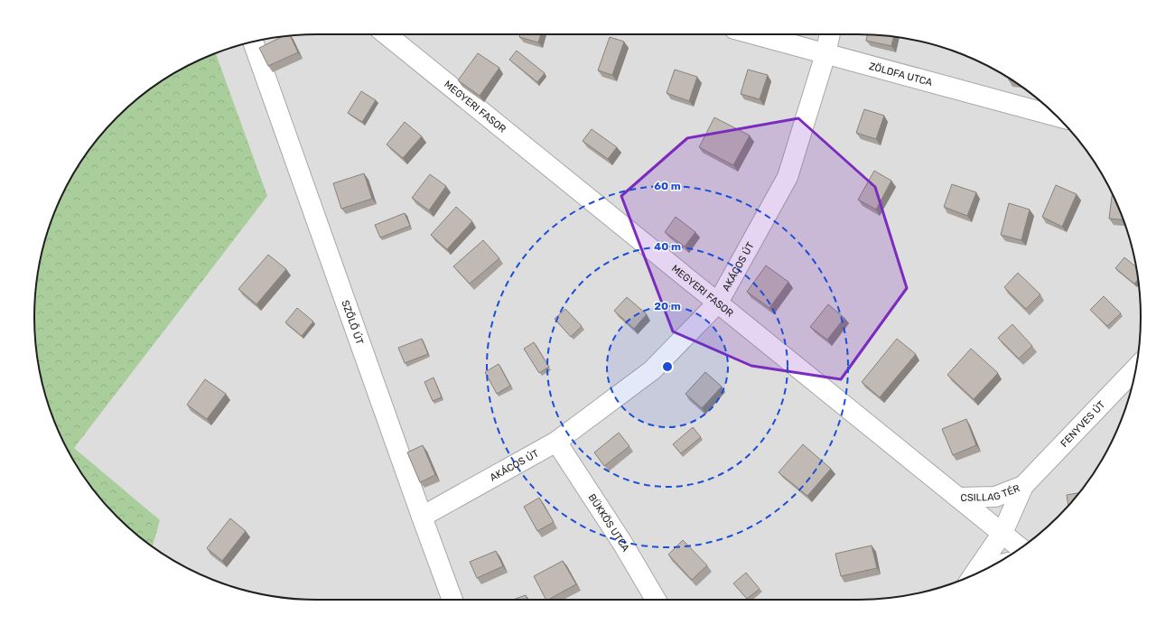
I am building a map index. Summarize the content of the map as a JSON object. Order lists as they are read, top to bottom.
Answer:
{
  "streets": {
    "street": [
      "ZÖLDFA UTCA",
      "MEGYERI FASOR",
      "AKÁCOS ÚT",
      "SZŐLŐ ÚT",
      "FENYVES ÚT",
      "CSILLAG TÉR",
      "BÜKKÖS UTCA"
    ]
  },
  "crossings": [
    ["ZÖLDFA UTCA", "AKÁCOS ÚT"],
    ["MEGYERI FASOR", "AKÁCOS ÚT"],
    ["MEGYERI FASOR", "CSILLAG TÉR"],
    ["AKÁCOS ÚT", "SZŐLŐ ÚT"],
    ["AKÁCOS ÚT", "BÜKKÖS UTCA"],
    ["FENYVES ÚT", "CSILLAG TÉR"]
  ],
  "rings": ["60 m", "40 m", "20 m"]
}
